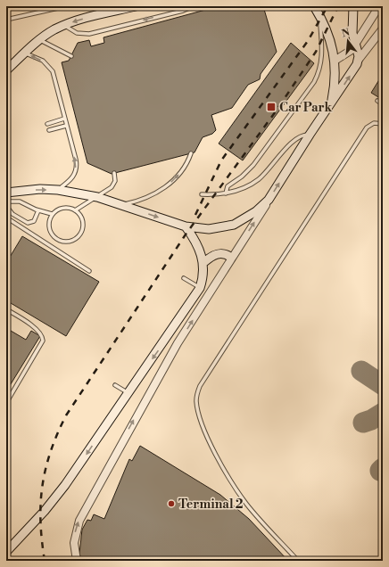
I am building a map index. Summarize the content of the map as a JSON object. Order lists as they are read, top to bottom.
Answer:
{
  "places": {
    "transit": ["Car Park"],
    "other": ["Terminal 2"]
  },
  "north": "top"
}
